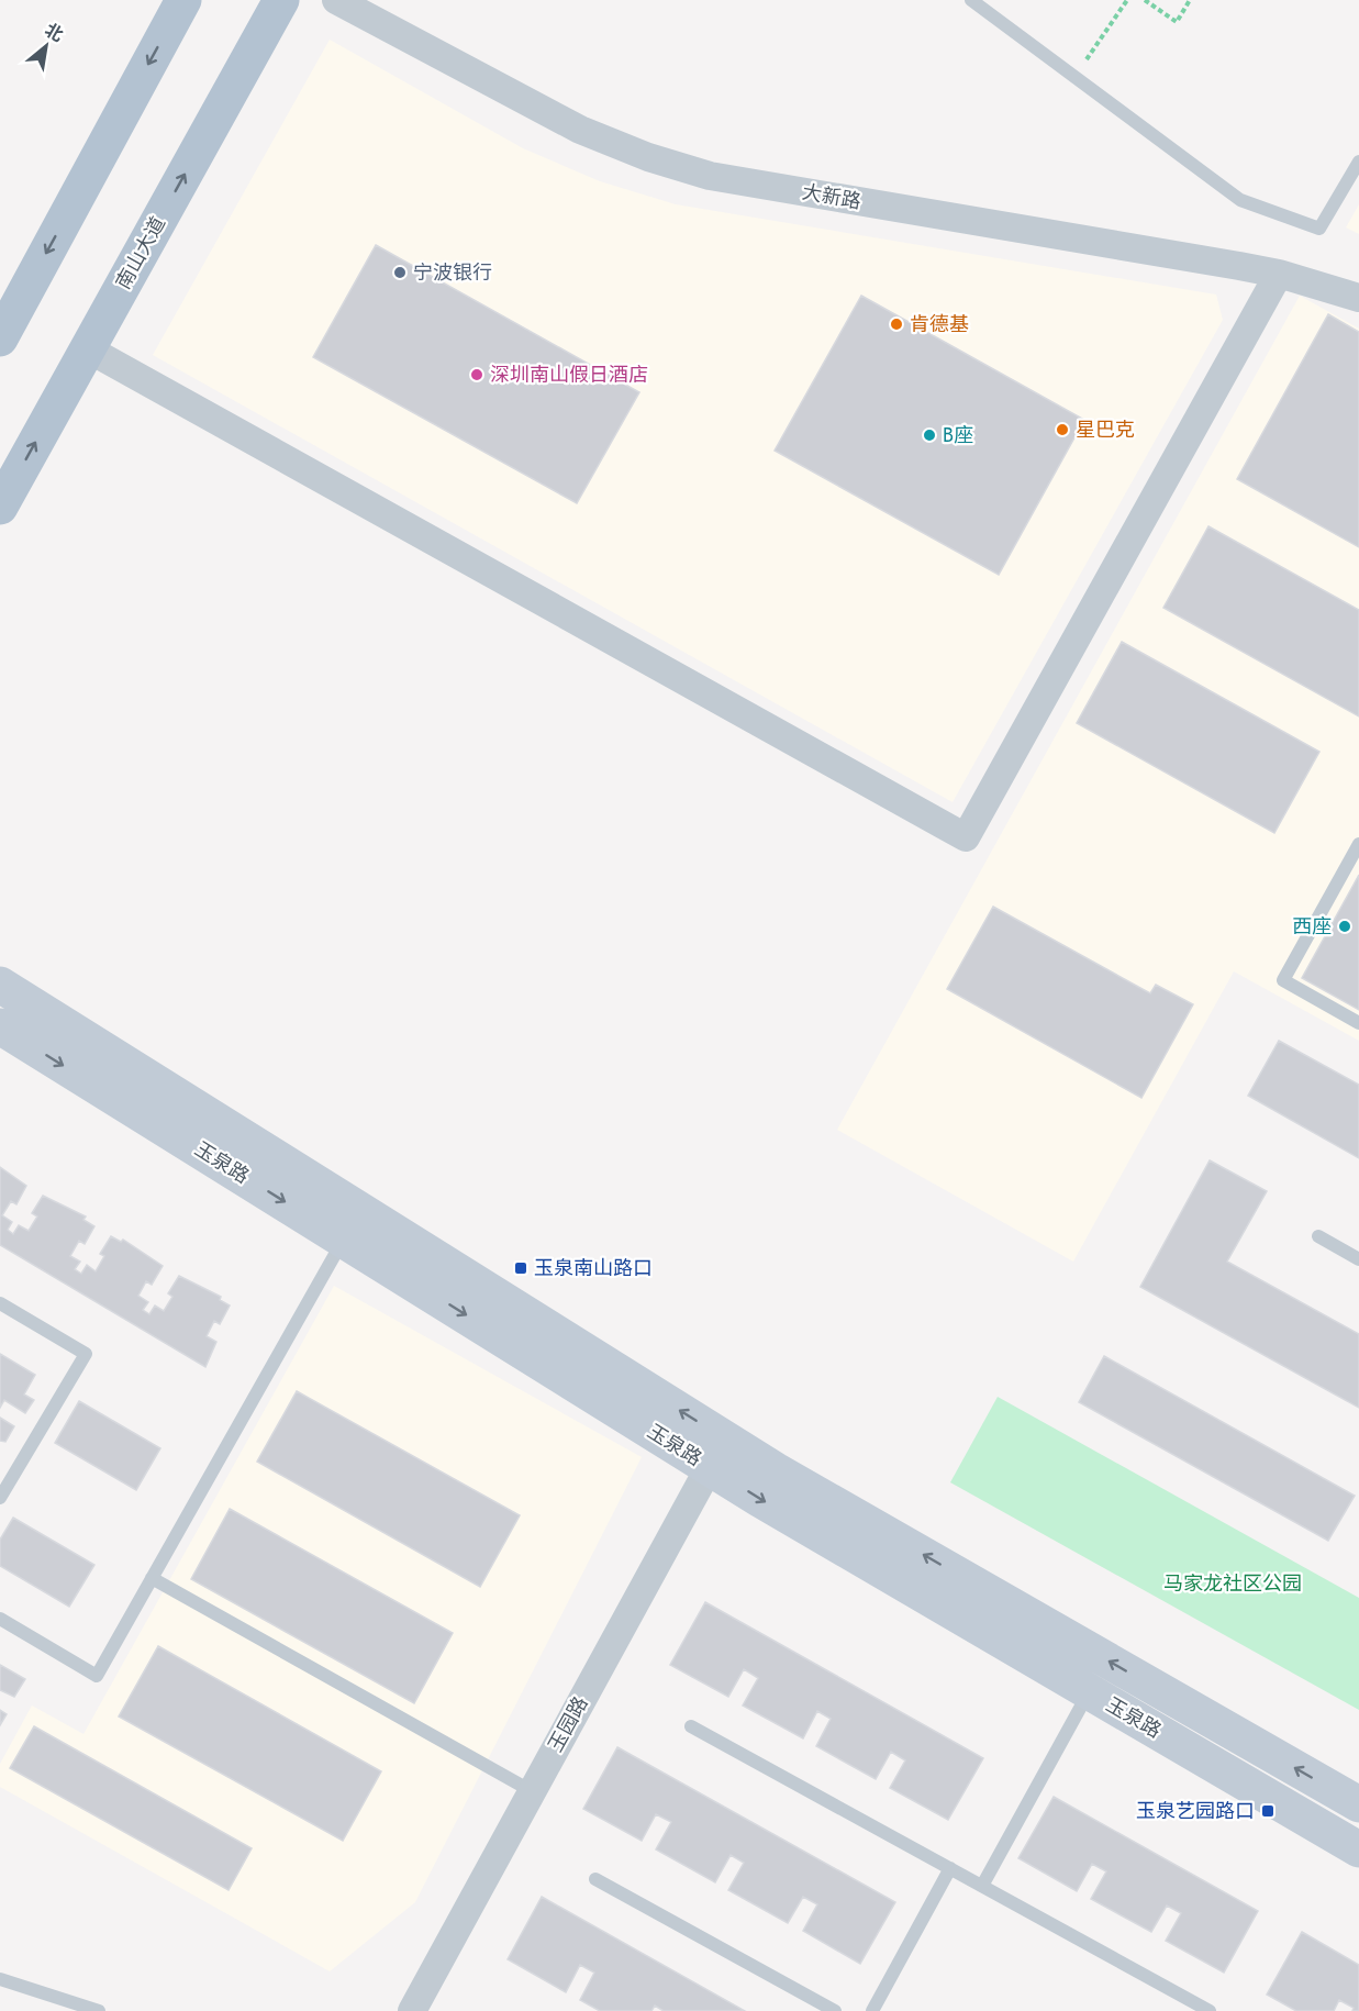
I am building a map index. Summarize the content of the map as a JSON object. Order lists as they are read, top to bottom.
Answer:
{
  "streets": {
    "main road": ["南山大道"],
    "street": ["大新路", "玉泉路", "玉园路"]
  },
  "crossings": [
    ["玉泉路", "玉园路"]
  ],
  "parks": ["马家龙社区公园"],
  "places": {
    "other": [
      "宁波银行",
      "肯德基",
      "深圳南山假日酒店",
      "星巴克",
      "B座",
      "西座"
    ],
    "transit": ["玉泉南山路口", "玉泉艺园路口"]
  },
  "north": "top right"
}
